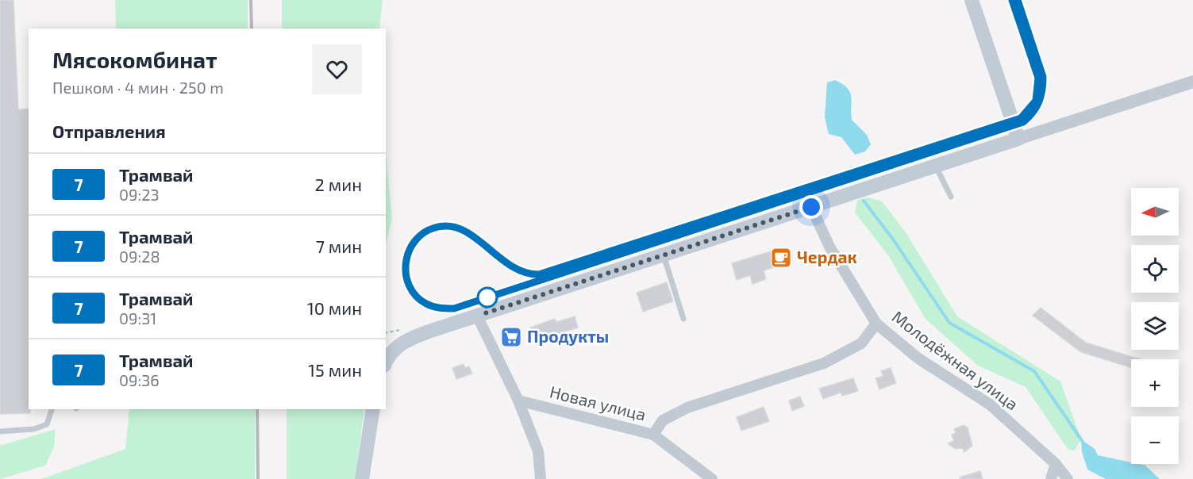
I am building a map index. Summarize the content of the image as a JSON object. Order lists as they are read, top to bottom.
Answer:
{
  "streets": {
    "street": ["Молодёжная улица", "Новая улица"]
  },
  "places": {
    "cafe": ["Чердак"],
    "supermarket": ["Продукты"]
  },
  "lines": ["tram line 7"],
  "north": "left",
  "page": {
    "heading": [
      ["Мясокомбинат", "Пешком · 4 мин · 250 m"],
      "Отправления"
    ],
    "list": [
      {
        "mark": "7",
        "name": "Трамвай",
        "note": "09:23",
        "value": "2 мин"
      },
      {
        "mark": "7",
        "name": "Трамвай",
        "note": "09:28",
        "value": "7 мин"
      },
      {
        "mark": "7",
        "name": "Трамвай",
        "note": "09:31",
        "value": "10 мин"
      },
      {
        "mark": "7",
        "name": "Трамвай",
        "note": "09:36",
        "value": "15 мин"
      }
    ],
    "map_buttons": ["+", "−"]
  }
}
